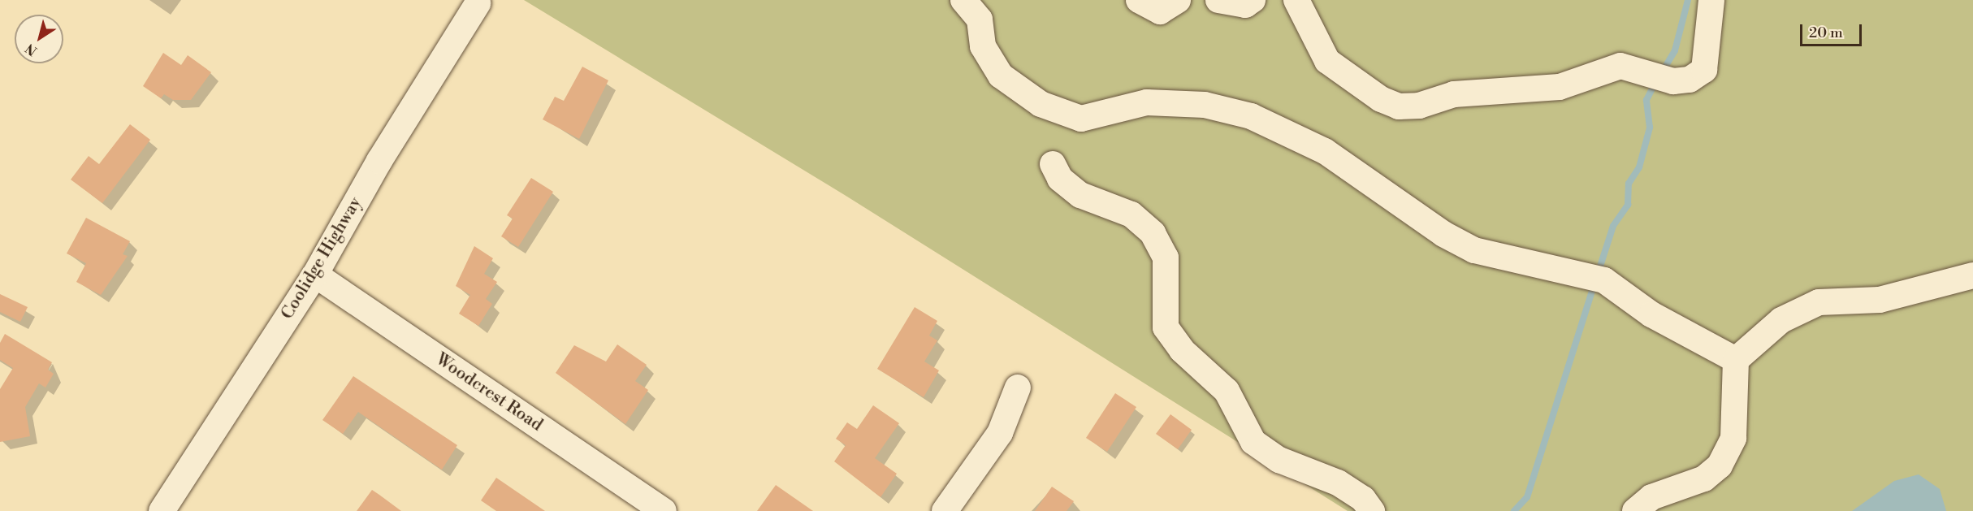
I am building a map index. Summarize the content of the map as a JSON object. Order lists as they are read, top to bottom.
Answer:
{
  "streets": {
    "street": ["Coolidge Highway", "Woodcrest Road"]
  },
  "crossings": [
    ["Coolidge Highway", "Woodcrest Road"]
  ],
  "scale_bar": "20 m",
  "north": "bottom left"
}
